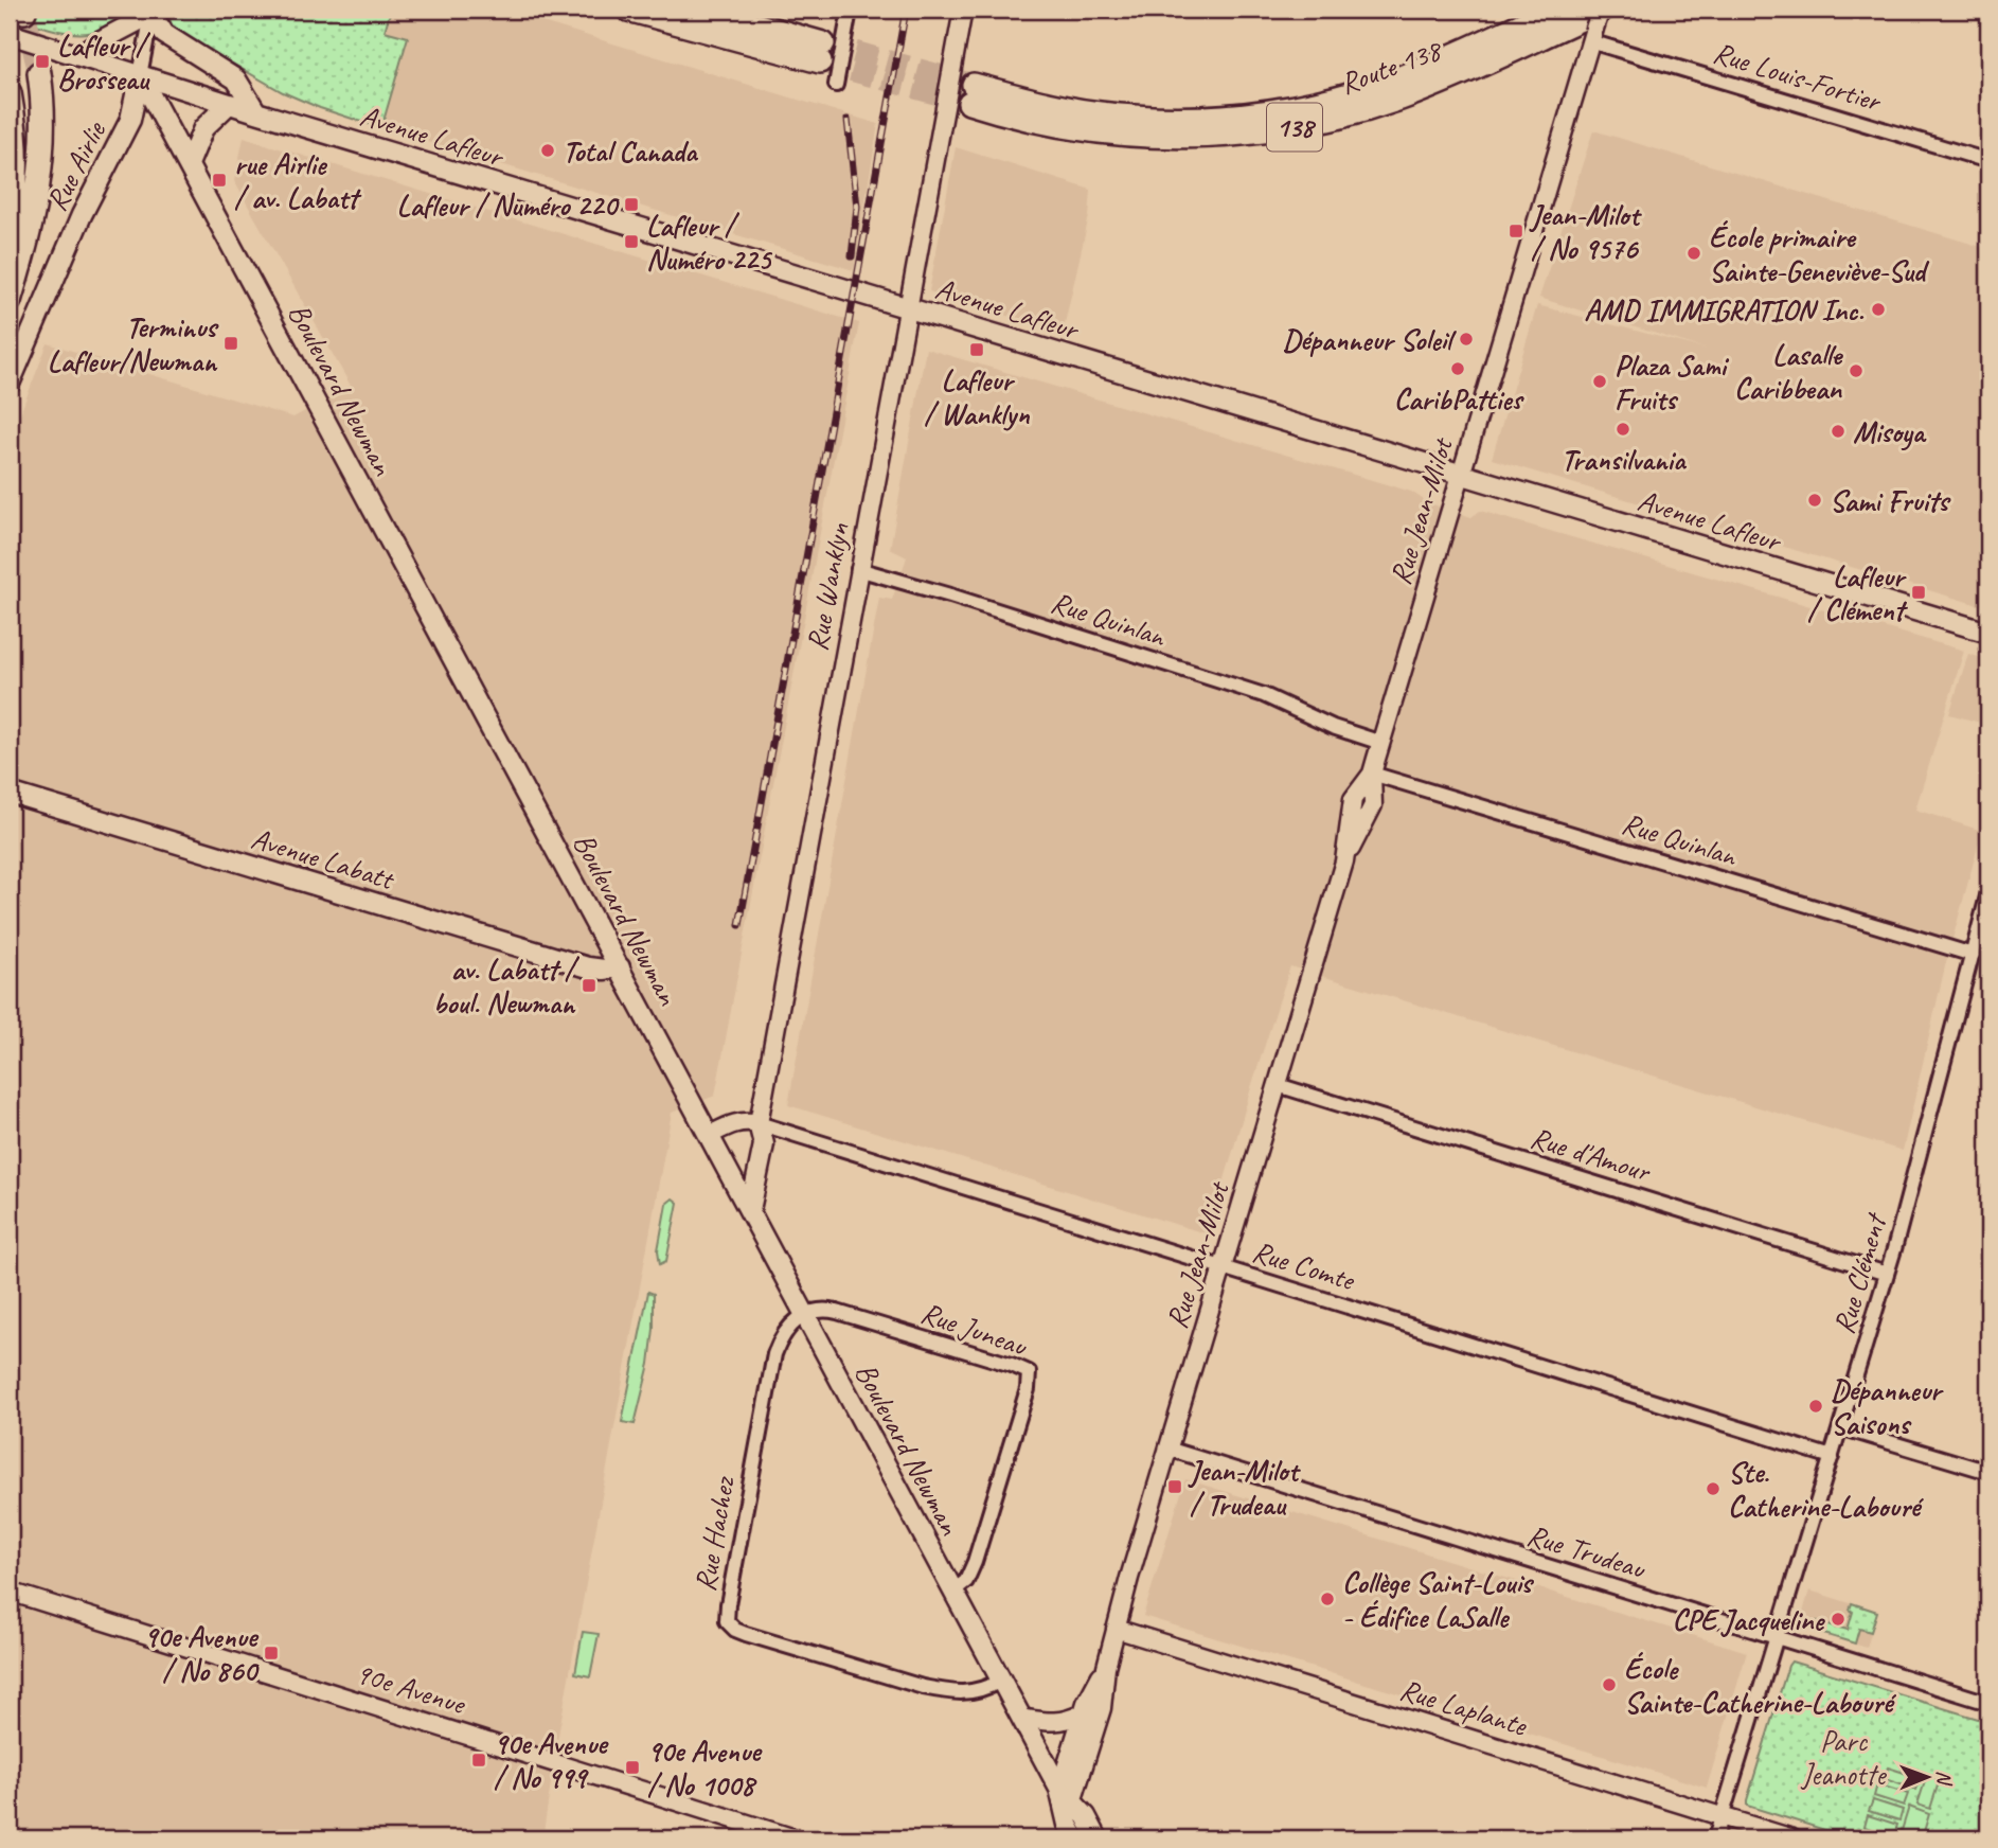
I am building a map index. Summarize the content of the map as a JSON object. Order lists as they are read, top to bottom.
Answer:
{
  "streets": {
    "highway": ["Route 138", "138"],
    "main road": [
      "Avenue Lafleur",
      "Rue Airlie",
      "Boulevard Newman",
      "Avenue Labatt"
    ],
    "street": [
      "Rue Louis-Fortier",
      "Rue Jean-Milot",
      "Rue Wanklyn",
      "Rue Quinlan",
      "Rue d'Amour",
      "Rue Comte",
      "Rue Clément",
      "Rue Juneau",
      "Rue Hachez",
      "Rue Trudeau",
      "90e Avenue",
      "Rue Laplante"
    ]
  },
  "crossings": [
    ["Route 138", "Rue Jean-Milot"],
    ["Rue Louis-Fortier", "Rue Jean-Milot"],
    ["Avenue Lafleur", "Rue Airlie"],
    ["Avenue Lafleur", "Boulevard Newman"],
    ["Avenue Lafleur", "Rue Jean-Milot"],
    ["Avenue Lafleur", "Rue Wanklyn"],
    ["Rue Airlie", "Boulevard Newman"],
    ["Boulevard Newman", "Rue Jean-Milot"],
    ["Boulevard Newman", "Avenue Labatt"],
    ["Boulevard Newman", "Rue Juneau"],
    ["Boulevard Newman", "Rue Hachez"],
    ["Rue Jean-Milot", "Rue Quinlan"],
    ["Rue Jean-Milot", "Rue d'Amour"],
    ["Rue Jean-Milot", "Rue Comte"],
    ["Rue Jean-Milot", "Rue Trudeau"],
    ["Rue Jean-Milot", "Rue Laplante"],
    ["Rue Wanklyn", "Rue Quinlan"],
    ["Rue Wanklyn", "Rue Comte"],
    ["Rue Quinlan", "Rue Clément"],
    ["Rue d'Amour", "Rue Clément"],
    ["Rue Comte", "Rue Clément"],
    ["Rue Clément", "Rue Trudeau"],
    ["Rue Clément", "Rue Laplante"],
    ["Rue Juneau", "Rue Hachez"]
  ],
  "parks": ["Parc Jeanotte"],
  "places": {
    "transit": [
      "Lafleur / Brosseau",
      "rue Airlie / av. Labatt",
      "Lafleur / Numéro 220",
      "Jean-Milot / No 9576",
      "Lafleur / Numéro 225",
      "Terminus Lafleur/Newman",
      "Lafleur / Wanklyn",
      "Lafleur / Clément",
      "av. Labatt / boul. Newman",
      "Jean-Milot / Trudeau",
      "90e Avenue / No 860",
      "90e Avenue / No 999",
      "90e Avenue / No 1008"
    ],
    "other": [
      "Total Canada",
      "École primaire Sainte-Geneviève-Sud",
      "AMD IMMIGRATION Inc.",
      "Dépanneur Soleil",
      "CaribPatties",
      "Lasalle Caribbean",
      "Plaza Sami Fruits",
      "Transilvania",
      "Misoya",
      "Sami Fruits",
      "Dépanneur Saisons",
      "Ste. Catherine-Labouré",
      "Collège Saint-Louis - Édifice LaSalle",
      "CPE Jacqueline",
      "École Sainte-Catherine-Labouré"
    ]
  },
  "north": "right"
}
